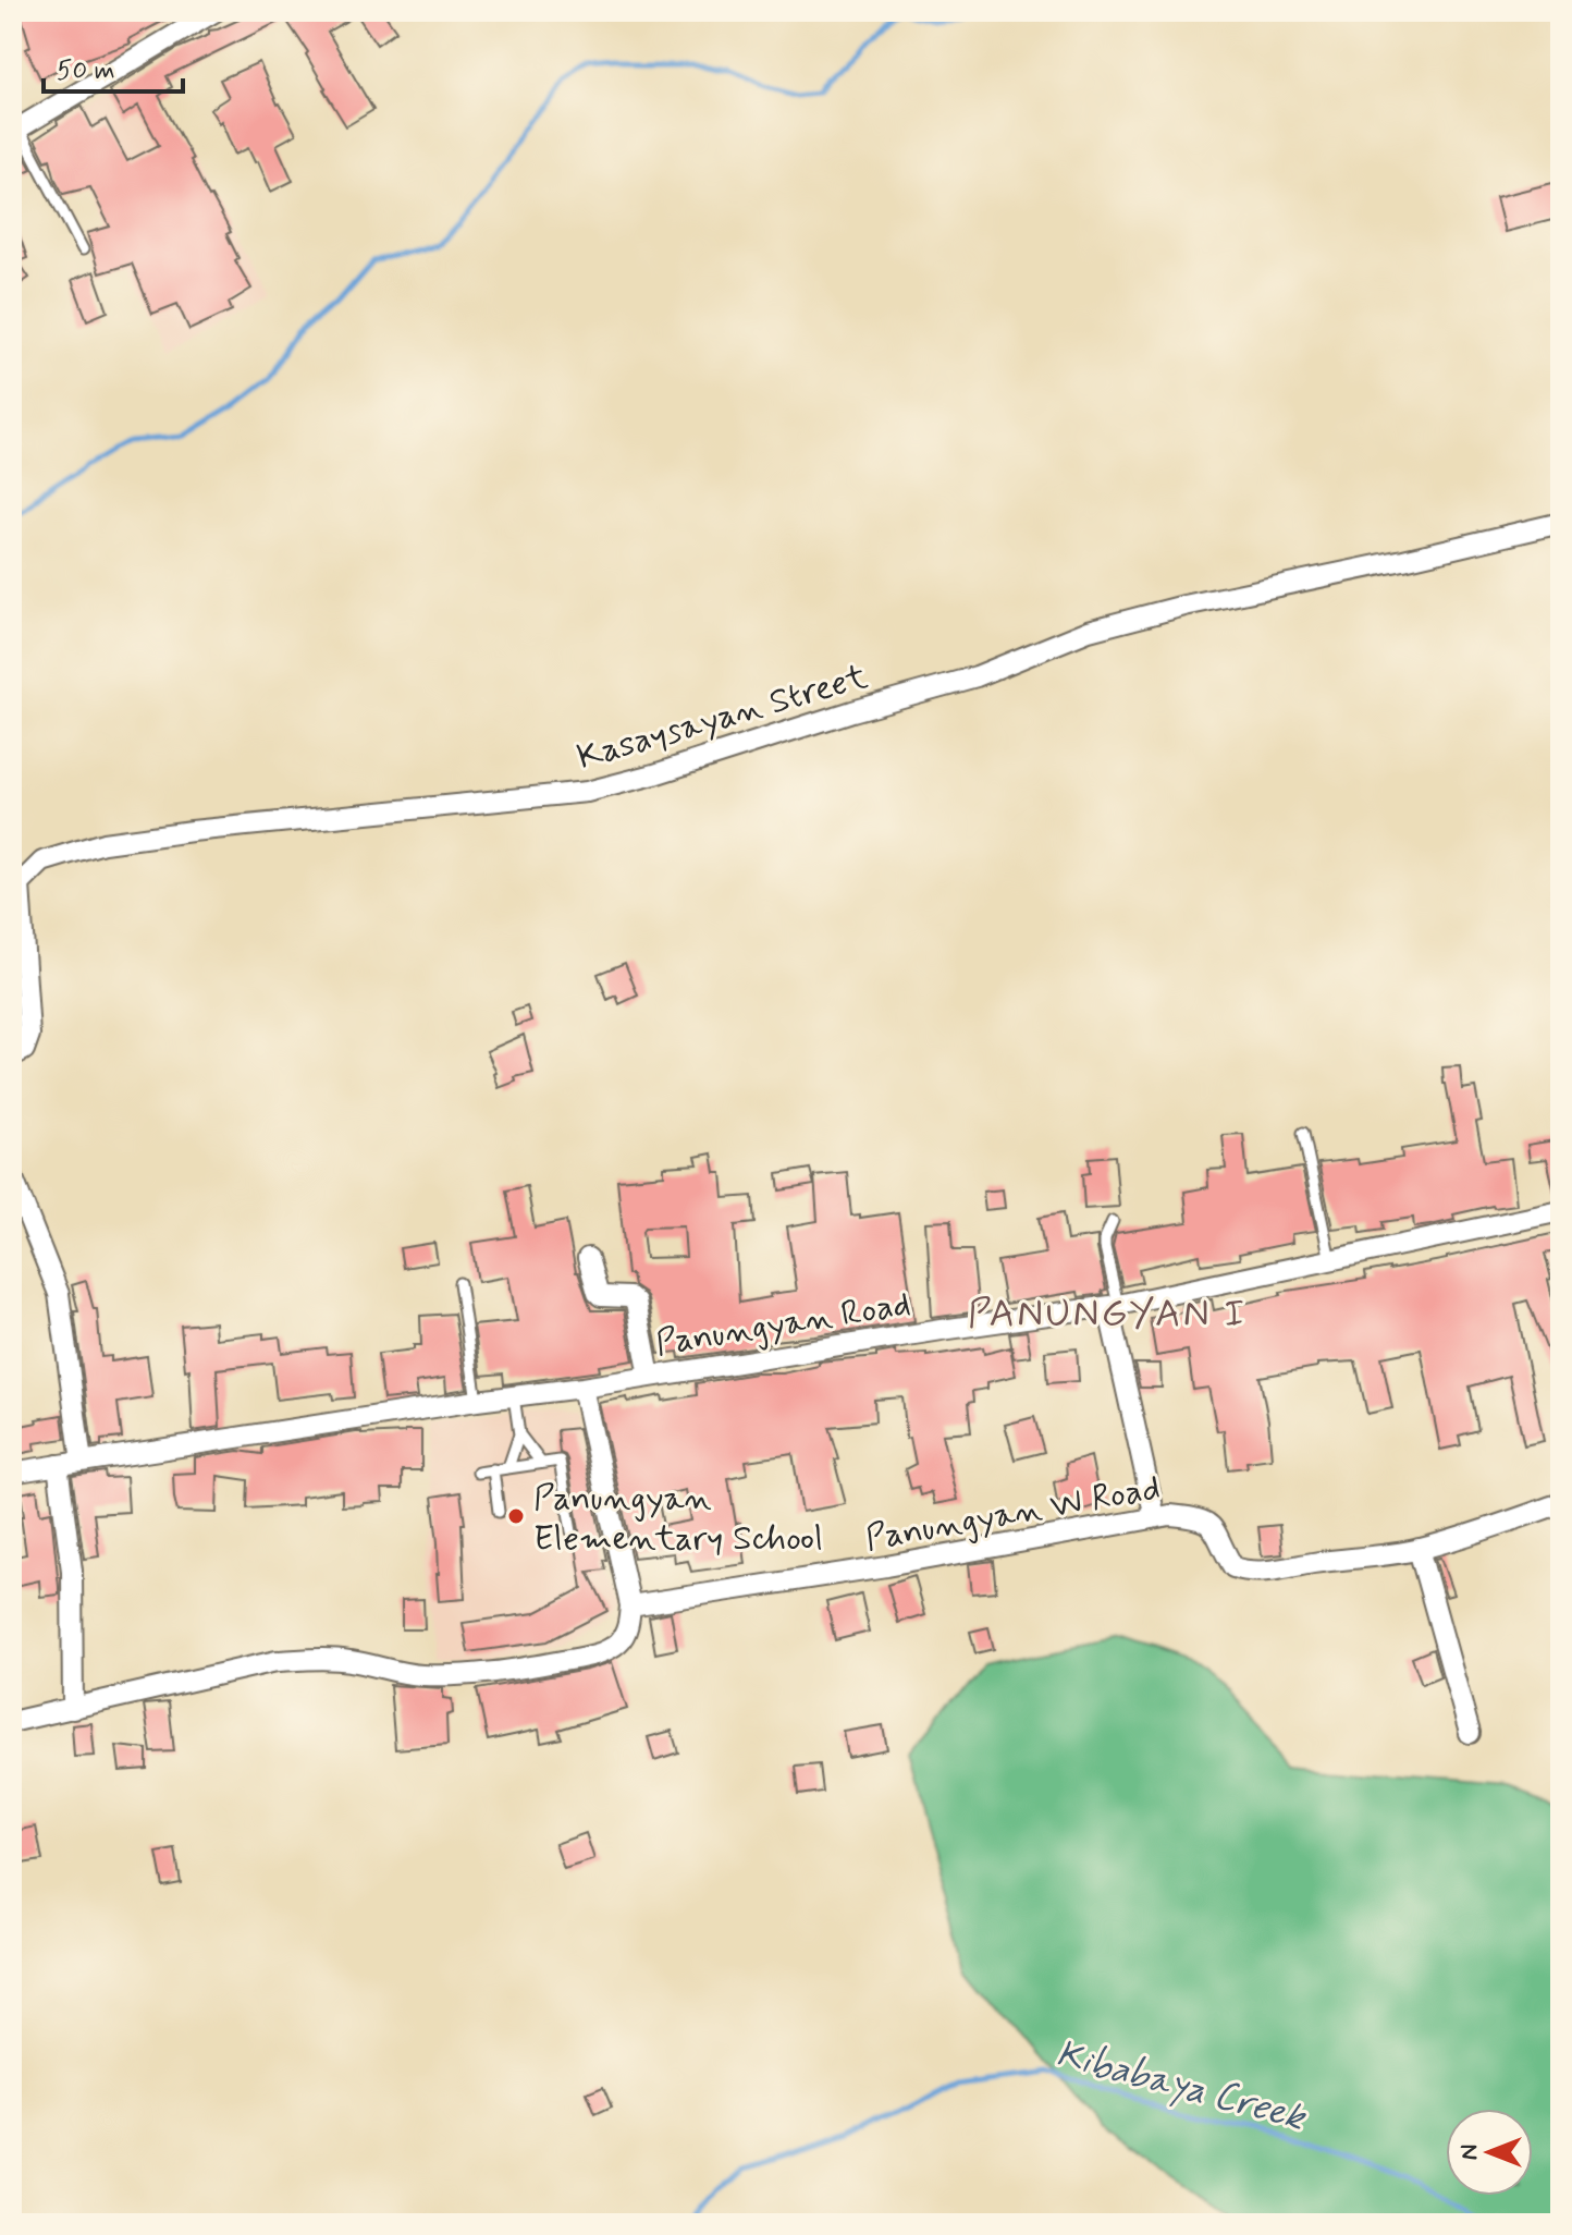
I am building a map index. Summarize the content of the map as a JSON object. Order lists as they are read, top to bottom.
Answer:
{
  "streets": {
    "street": ["Kasaysayan Street", "Panungyan Road", "Panungyan W Road"]
  },
  "districts": ["PANUNGYAN I"],
  "water": ["Kibabaya Creek"],
  "places": ["Panungyan Elementary School"],
  "scale_bar": "50 m",
  "north": "left"
}
